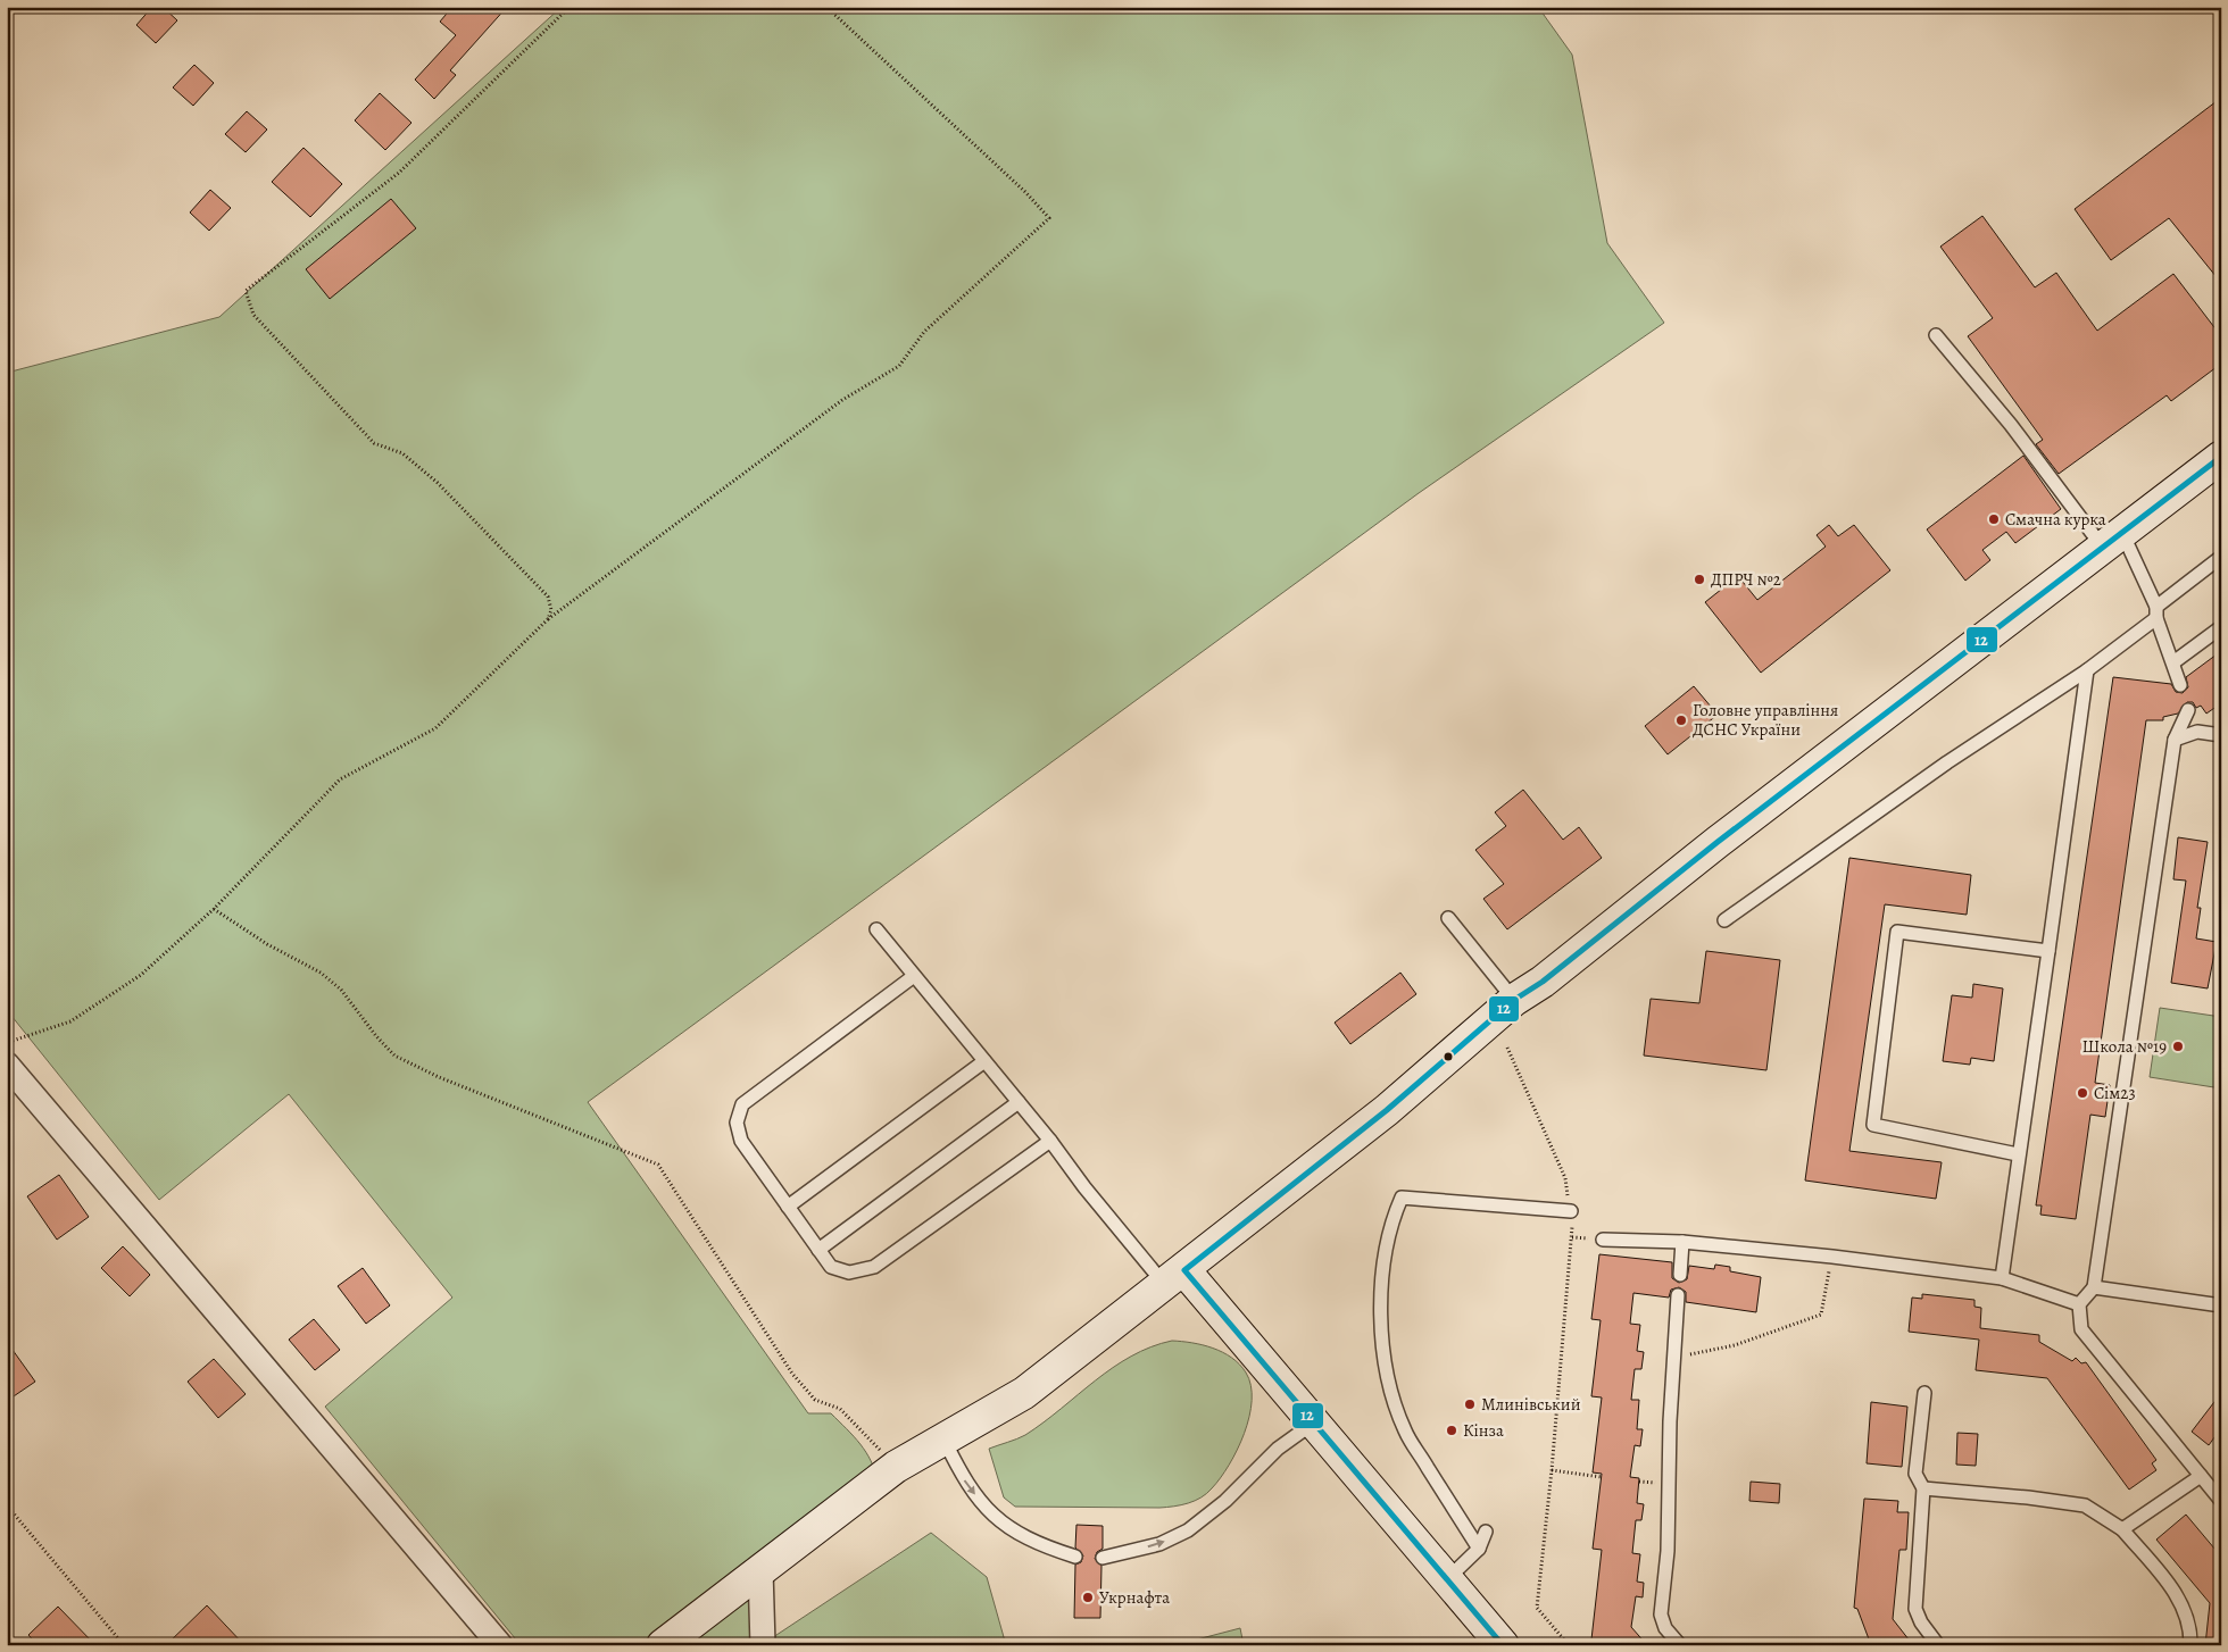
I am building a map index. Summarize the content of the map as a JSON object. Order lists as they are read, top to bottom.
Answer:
{
  "places": [
    "Смачна курка",
    "ДПРЧ №2",
    "Головне управління ДСНС України",
    "Школа №19",
    "Сім23",
    "Млинівський",
    "Кінза",
    "Укрнафта"
  ],
  "lines": ["transit line 12"]
}
